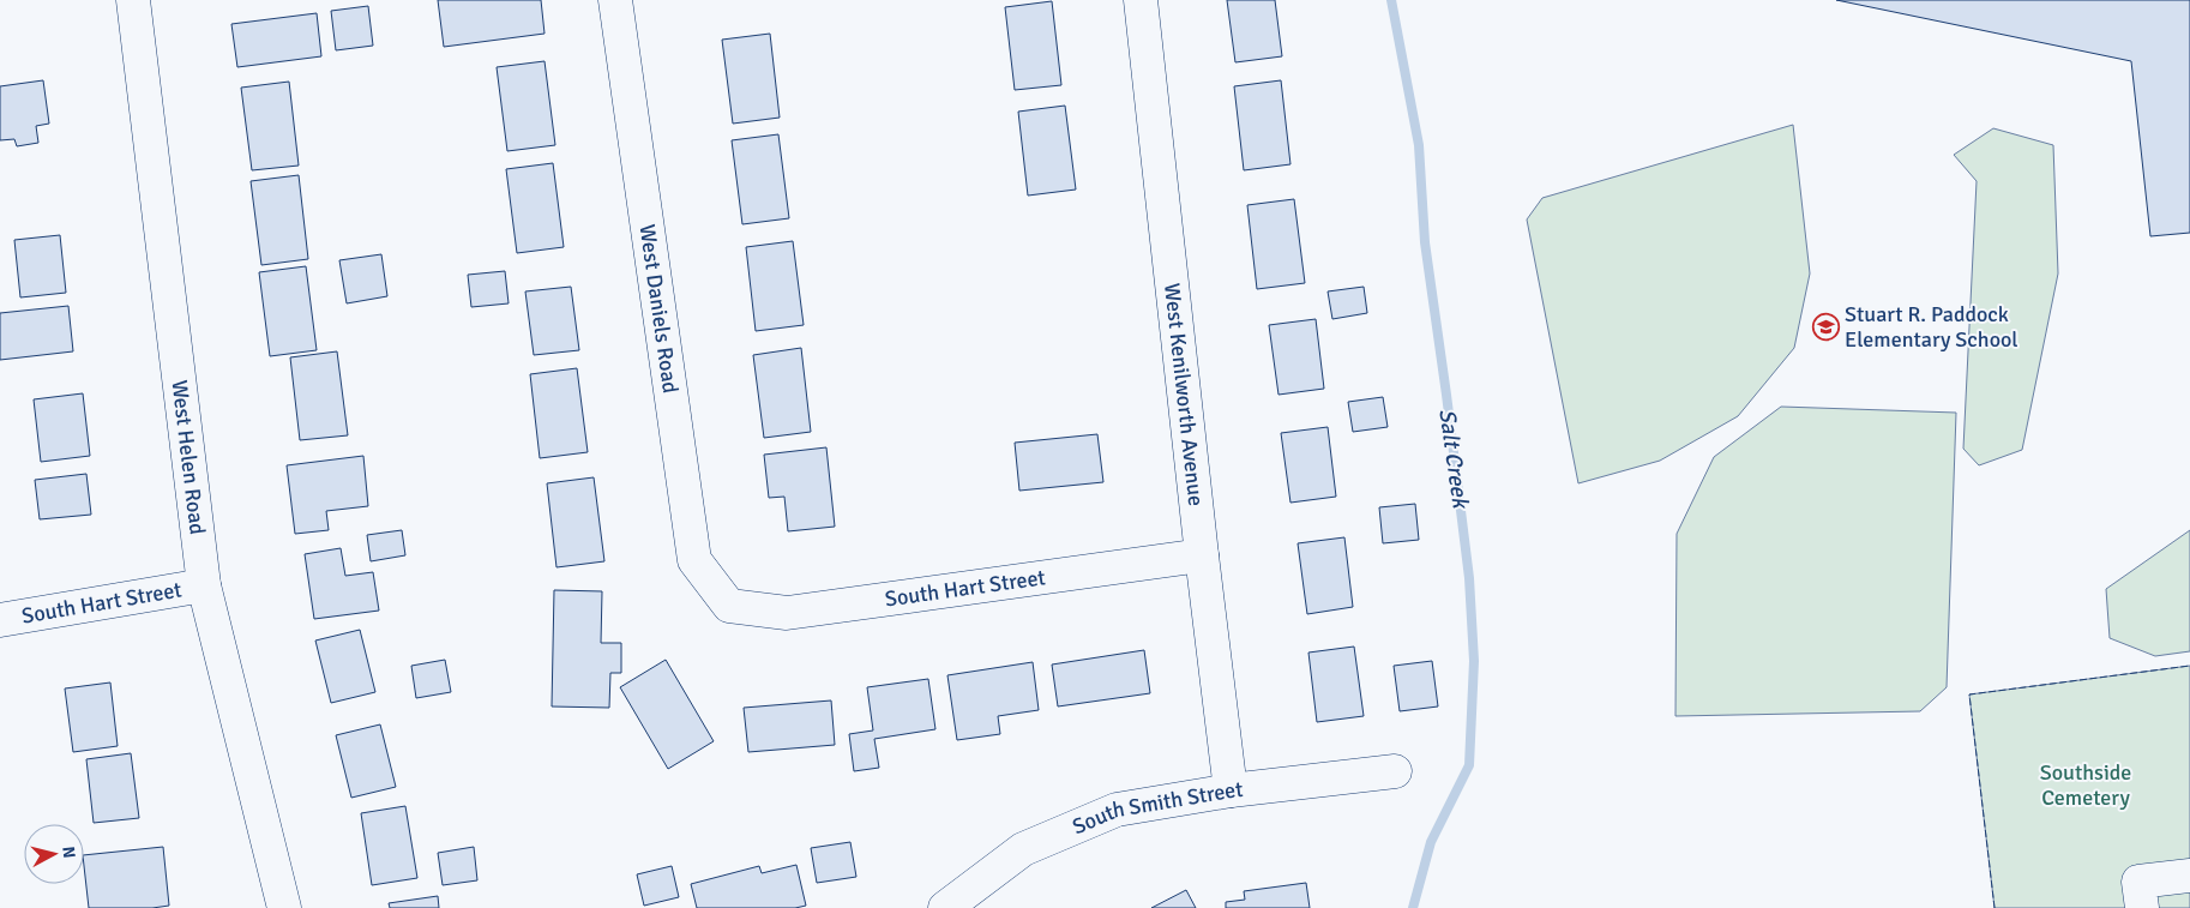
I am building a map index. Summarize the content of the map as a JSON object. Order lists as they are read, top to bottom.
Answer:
{
  "streets": {
    "street": [
      "West Daniels Road",
      "West Kenilworth Avenue",
      "West Helen Road",
      "South Hart Street",
      "South Smith Street"
    ]
  },
  "crossings": [
    ["West Daniels Road", "South Hart Street"],
    ["West Kenilworth Avenue", "South Hart Street"],
    ["West Kenilworth Avenue", "South Smith Street"],
    ["West Helen Road", "South Hart Street"]
  ],
  "water": ["Salt Creek"],
  "parks": ["Southside Cemetery"],
  "places": {
    "school or university": ["Stuart R. Paddock Elementary School"]
  },
  "north": "right"
}
